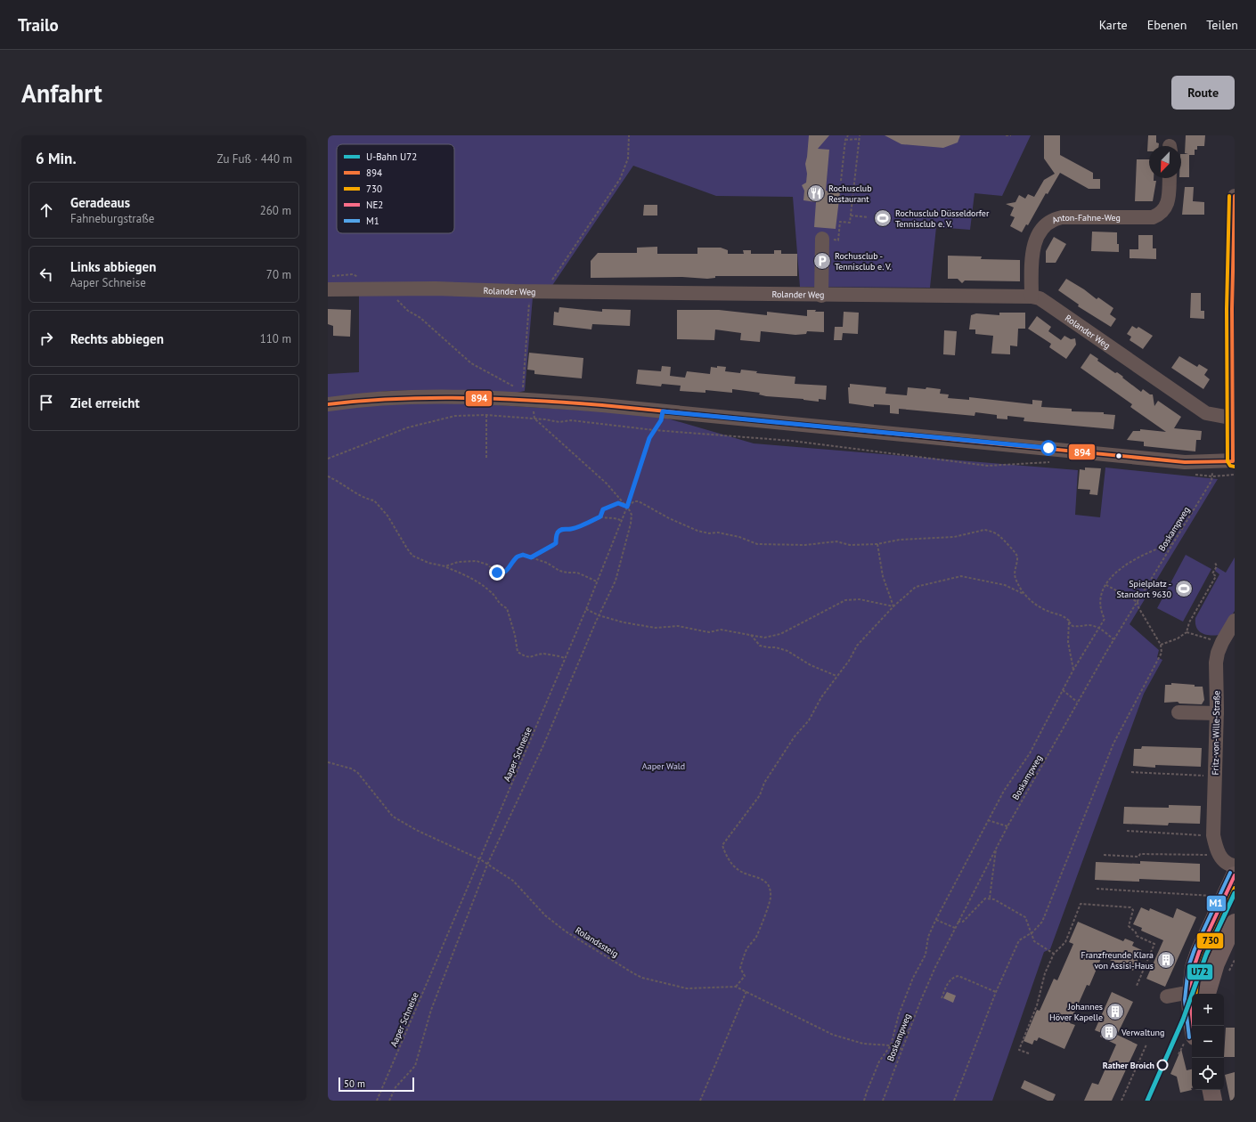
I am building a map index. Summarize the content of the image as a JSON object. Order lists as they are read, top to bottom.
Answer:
{
  "streets": {
    "street": ["Anton-Fahne-Weg", "Rolander Weg", "Fritz-von-Wille-Straße"],
    "path": ["Boskampweg", "Aaper Schneise", "Rolandssteig"]
  },
  "crossings": [
    ["Anton-Fahne-Weg", "Rolander Weg"],
    ["Boskampweg", "Rolandssteig"],
    ["Aaper Schneise", "Rolandssteig"]
  ],
  "parks": ["Aaper Wald"],
  "places": {
    "restaurant": ["Rochusclub Restaurant"],
    "sports": ["Rochusclub Düsseldorfer Tennisclub e. V.", "Spielplatz - Standort 9630"],
    "parking": ["Rochusclub - Tennisclub e. V."],
    "building": ["Franzfreunde Klara von Assisi-Haus", "Johannes Höver Kapelle", "Verwaltung"],
    "other": ["Rather Broich"]
  },
  "lines": [
    "transit line 894",
    "transit line 730",
    "transit line M1",
    "transit line NE2",
    "metro line U72"
  ],
  "legend": [
    "U-Bahn U72",
    "894",
    "730",
    "NE2",
    "M1"
  ],
  "scale_bar": "50 m",
  "north": "bottom left",
  "page": {
    "header": "Trailo",
    "nav": ["Karte", "Ebenen", "Teilen"],
    "buttons": "Route",
    "title": "Anfahrt",
    "heading": ["6 Min.", "Zu Fuß · 440 m"],
    "list": [
      ["Geradeaus", "Fahneburgstraße", "260 m"],
      ["Links abbiegen", "Aaper Schneise", "70 m"],
      ["Rechts abbiegen", "110 m"],
      "Ziel erreicht"
    ],
    "map_buttons": ["+", "−"],
    "scale": "50 m"
  }
}
